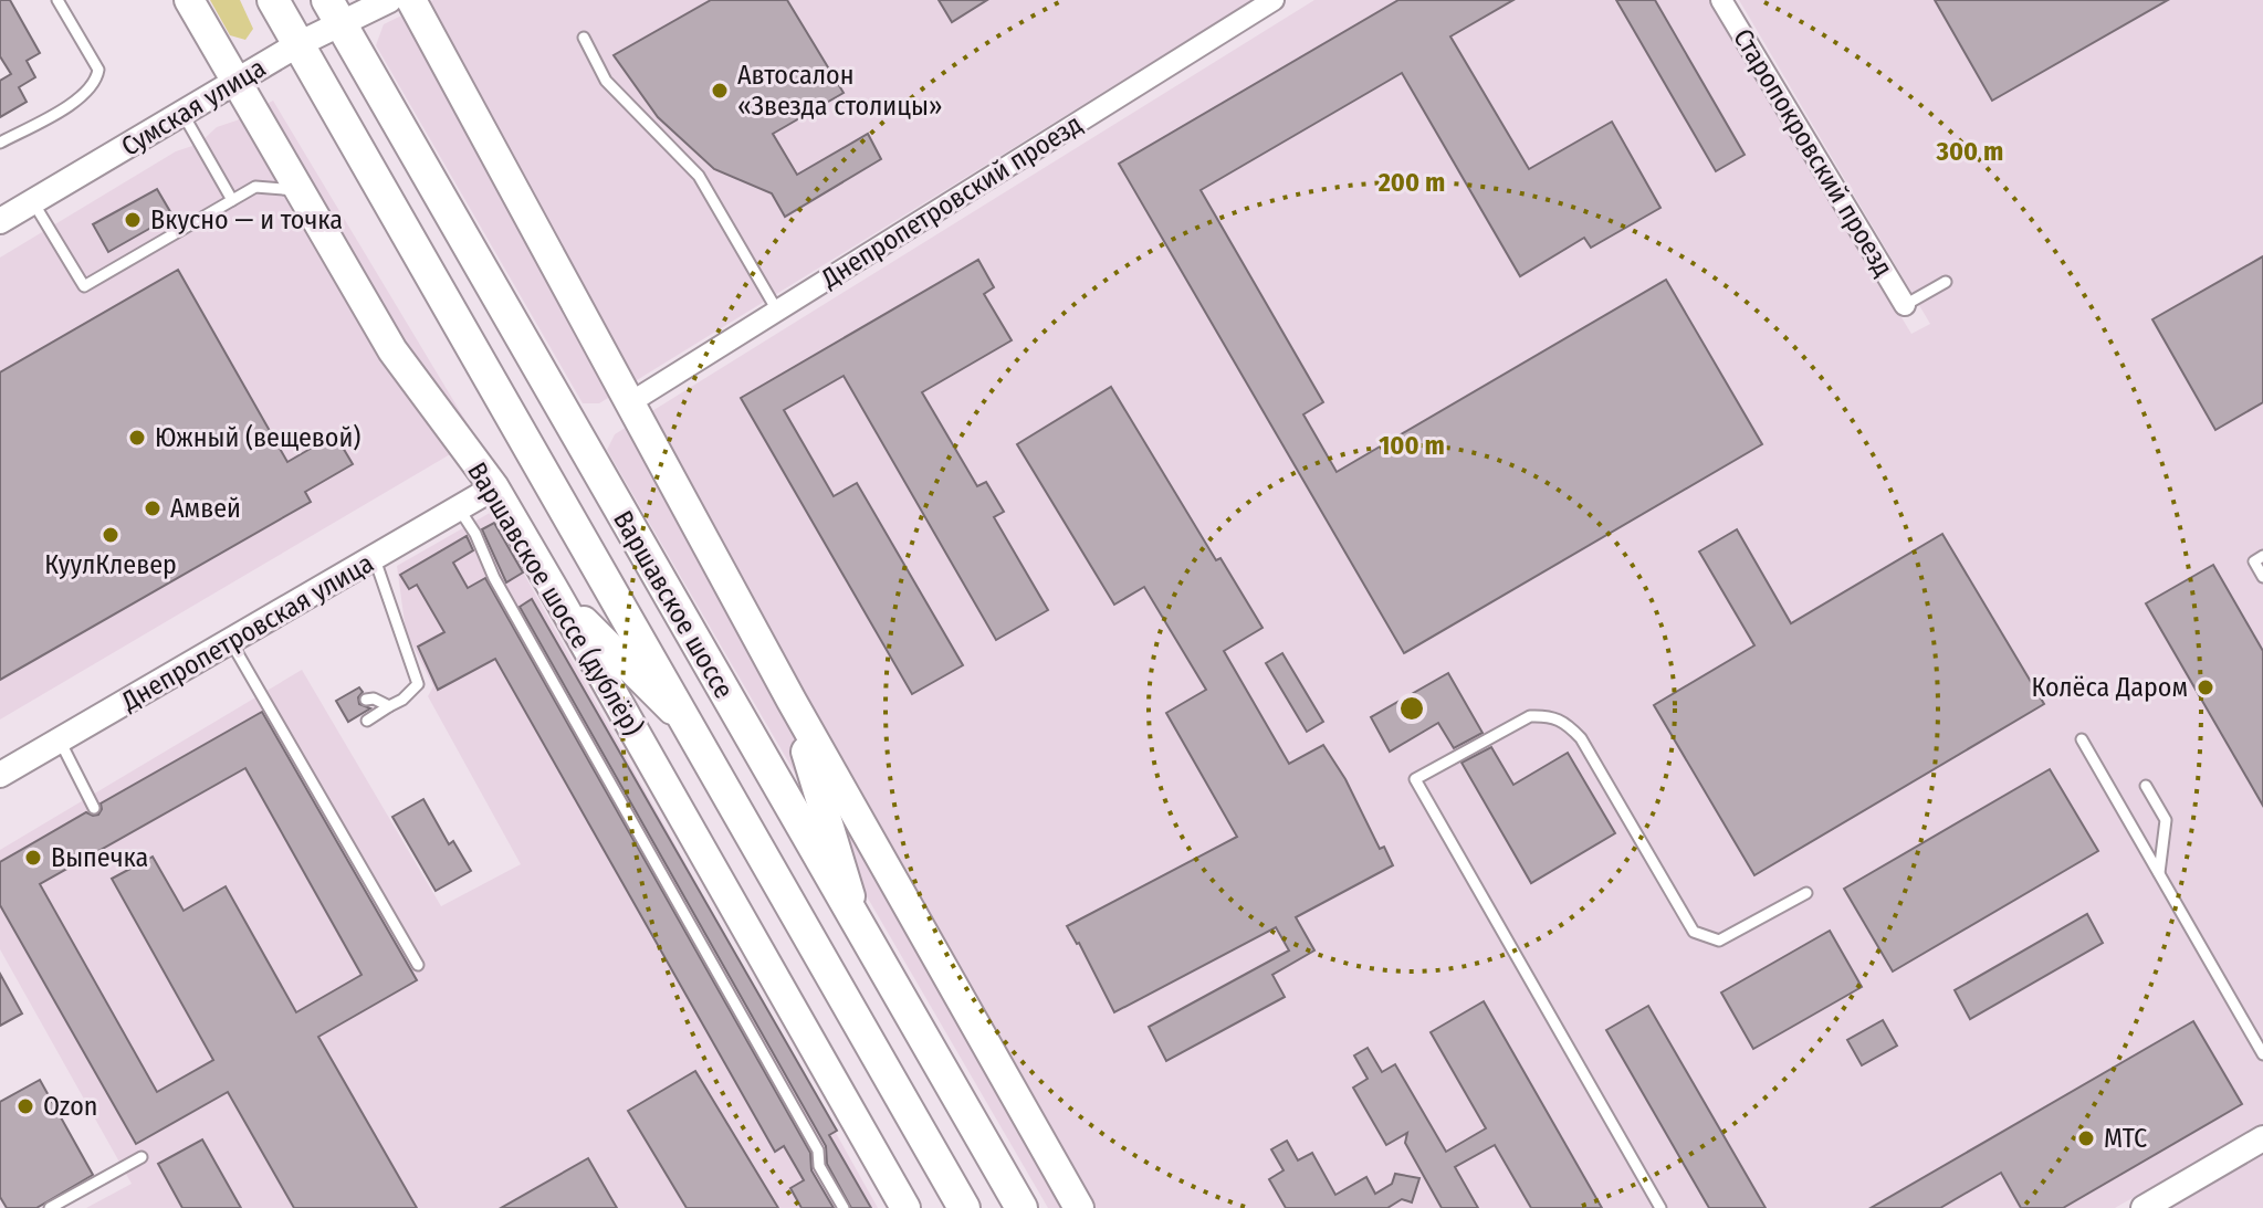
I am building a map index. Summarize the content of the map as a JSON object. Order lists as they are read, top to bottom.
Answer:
{
  "streets": {
    "main road": ["Варшавское шоссе (дублёр)", "Варшавское шоссе"],
    "street": [
      "Сумская улица",
      "Старопокровский проезд",
      "Днепропетровский проезд",
      "Днепропетровская улица"
    ]
  },
  "crossings": [
    ["Сумская улица", "Варшавское шоссе (дублёр)"],
    ["Сумская улица", "Варшавское шоссе"],
    ["Варшавское шоссе (дублёр)", "Днепропетровская улица"]
  ],
  "places": [
    "Автосалон «Звезда столицы»",
    "Вкусно — и точка",
    "Южный (вещевой)",
    "Амвей",
    "КуулКлевер",
    "Колёса Даром",
    "Выпечка",
    "Ozon",
    "МТС"
  ],
  "rings": ["300 m", "200 m", "100 m"]
}
